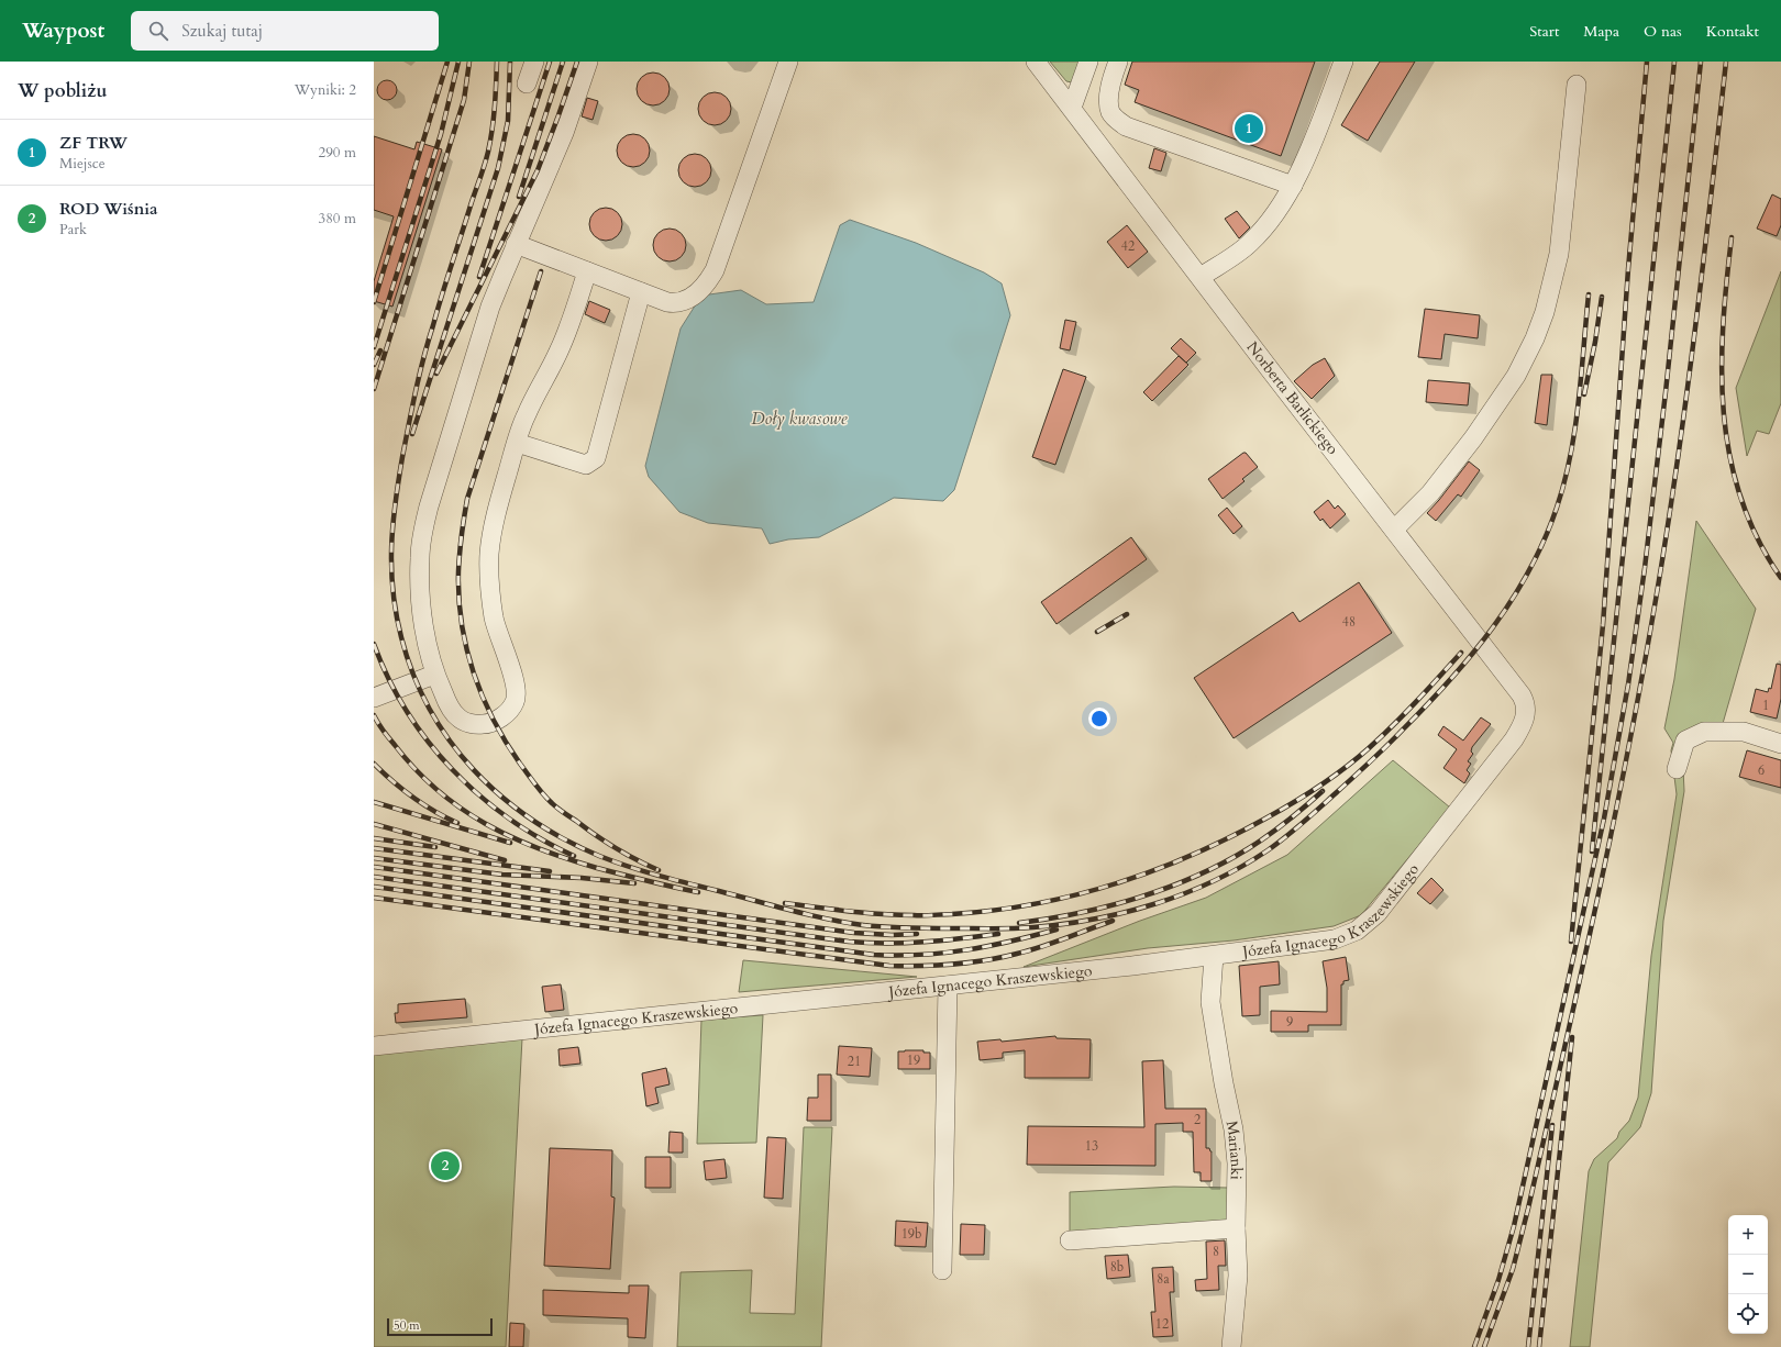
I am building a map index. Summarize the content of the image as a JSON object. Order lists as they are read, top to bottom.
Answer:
{
  "streets": {
    "street": ["Norberta Barlickiego", "Józefa Ignacego Kraszewskiego", "Marianki"]
  },
  "crossings": [
    ["Norberta Barlickiego", "Józefa Ignacego Kraszewskiego"],
    ["Józefa Ignacego Kraszewskiego", "Marianki"]
  ],
  "water": ["Doły kwasowe"],
  "house_numbers": [
    "42",
    "48",
    "1",
    "6",
    "9",
    "19",
    "21",
    "2",
    "13",
    "19b",
    "8",
    "8b",
    "8a",
    "12"
  ],
  "scale_bar": "50 m",
  "page": {
    "header": "Waypost",
    "search": "Szukaj tutaj",
    "nav": [
      "Start",
      "Mapa",
      "O nas",
      "Kontakt"
    ],
    "heading": ["W pobliżu", "Wyniki: 2"],
    "pins": ["1", "2"],
    "list": [
      {
        "mark": "1",
        "name": "ZF TRW",
        "note": "Miejsce",
        "value": "290 m"
      },
      {
        "mark": "2",
        "name": "ROD Wiśnia",
        "note": "Park",
        "value": "380 m"
      }
    ],
    "map_buttons": ["+", "−"],
    "scale": "50 m"
  }
}
